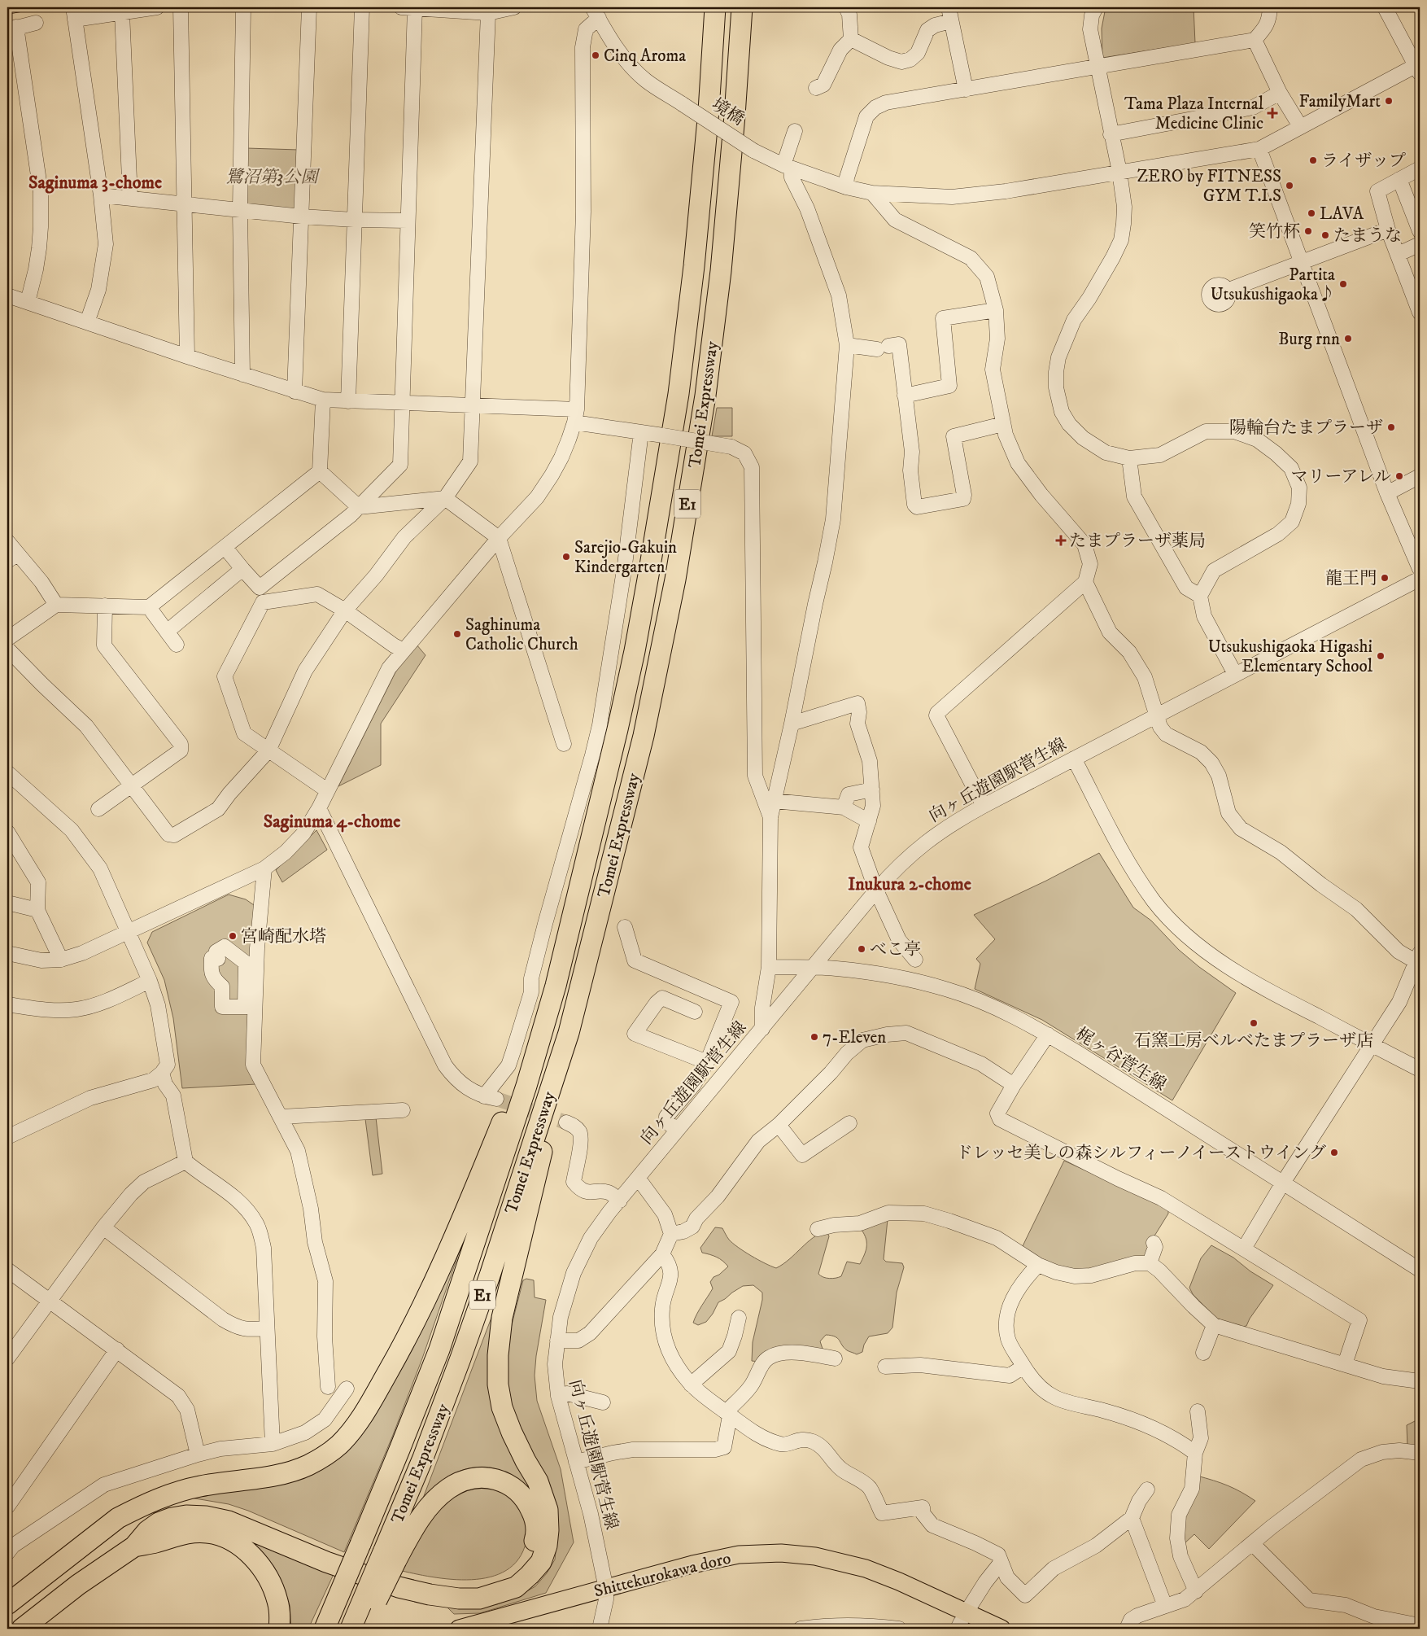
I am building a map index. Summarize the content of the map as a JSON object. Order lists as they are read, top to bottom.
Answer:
{
  "streets": {
    "highway": ["Tomei Expressway", "E1"],
    "main road": ["Shittekurokawa doro"],
    "street": ["境橋", "向ヶ丘遊園駅菅生線", "梶ヶ谷菅生線"]
  },
  "crossings": [
    ["向ヶ丘遊園駅菅生線", "梶ヶ谷菅生線"],
    ["向ヶ丘遊園駅菅生線", "Shittekurokawa doro"]
  ],
  "districts": ["Saginuma 3-chome", "Saginuma 4-chome", "Inukura 2-chome"],
  "parks": ["鷺沼第3公園"],
  "places": {
    "other": [
      "Cinq Aroma",
      "FamilyMart",
      "ライザップ",
      "ZERO by FITNESS GYM T.I.S",
      "LAVA",
      "笑竹杯",
      "たまうな",
      "Partita Utsukushigaoka♪",
      "Burg rnn",
      "陽輪台たまプラーザ",
      "マリーアレル",
      "Sarejio-Gakuin Kindergarten",
      "龍王門",
      "Saghinuma Catholic Church",
      "Utsukushigaoka Higashi Elementary School",
      "宮崎配水塔",
      "べこ亭",
      "石窯工房ベルベたまプラーザ店",
      "7-Eleven",
      "ドレッセ美しの森シルフィーノイーストウイング"
    ],
    "health": ["Tama Plaza Internal Medicine Clinic", "たまプラーザ薬局"]
  }
}
